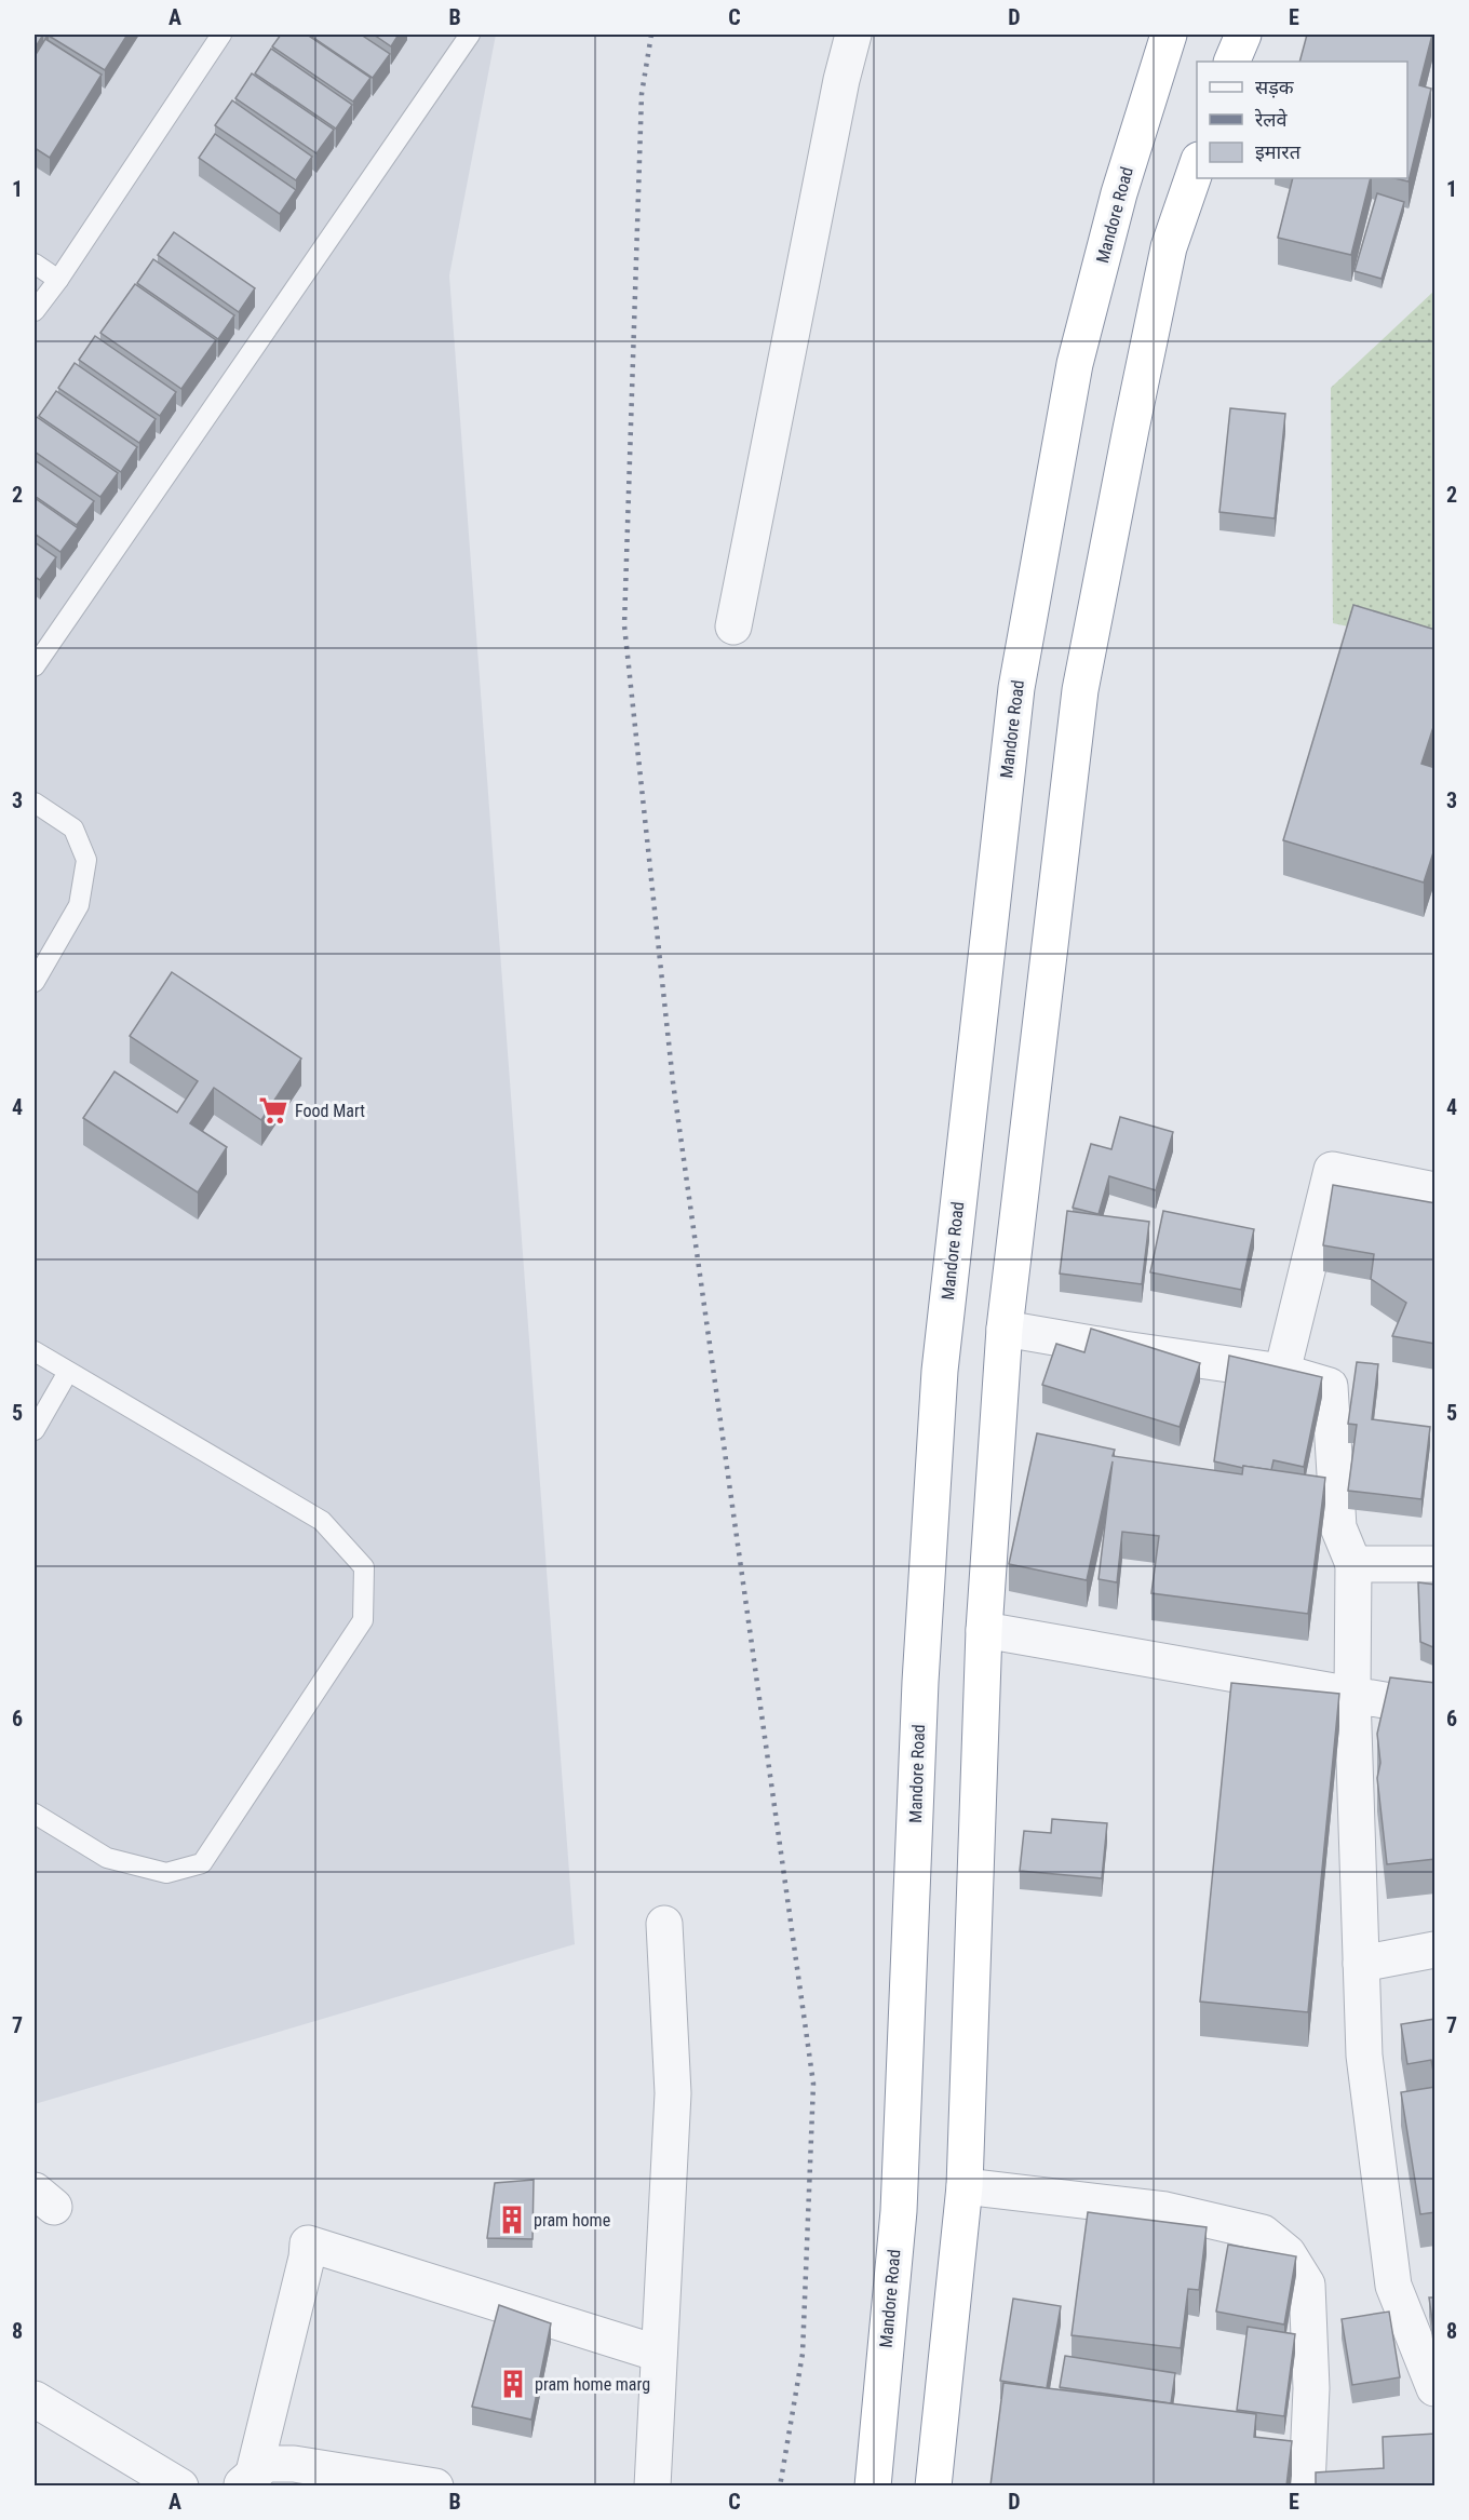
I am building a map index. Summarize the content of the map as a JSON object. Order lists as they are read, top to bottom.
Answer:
{
  "streets": {
    "highway": ["Mandore Road"]
  },
  "places": {
    "supermarket": ["Food Mart"],
    "building": ["pram home", "pram home marg"]
  },
  "legend": ["सड़क", "रेलवे", "इमारत"],
  "grid": {
    "columns": [
      "A",
      "B",
      "C",
      "D",
      "E"
    ],
    "rows": [
      "1",
      "2",
      "3",
      "4",
      "5",
      "6",
      "7",
      "8"
    ]
  }
}
